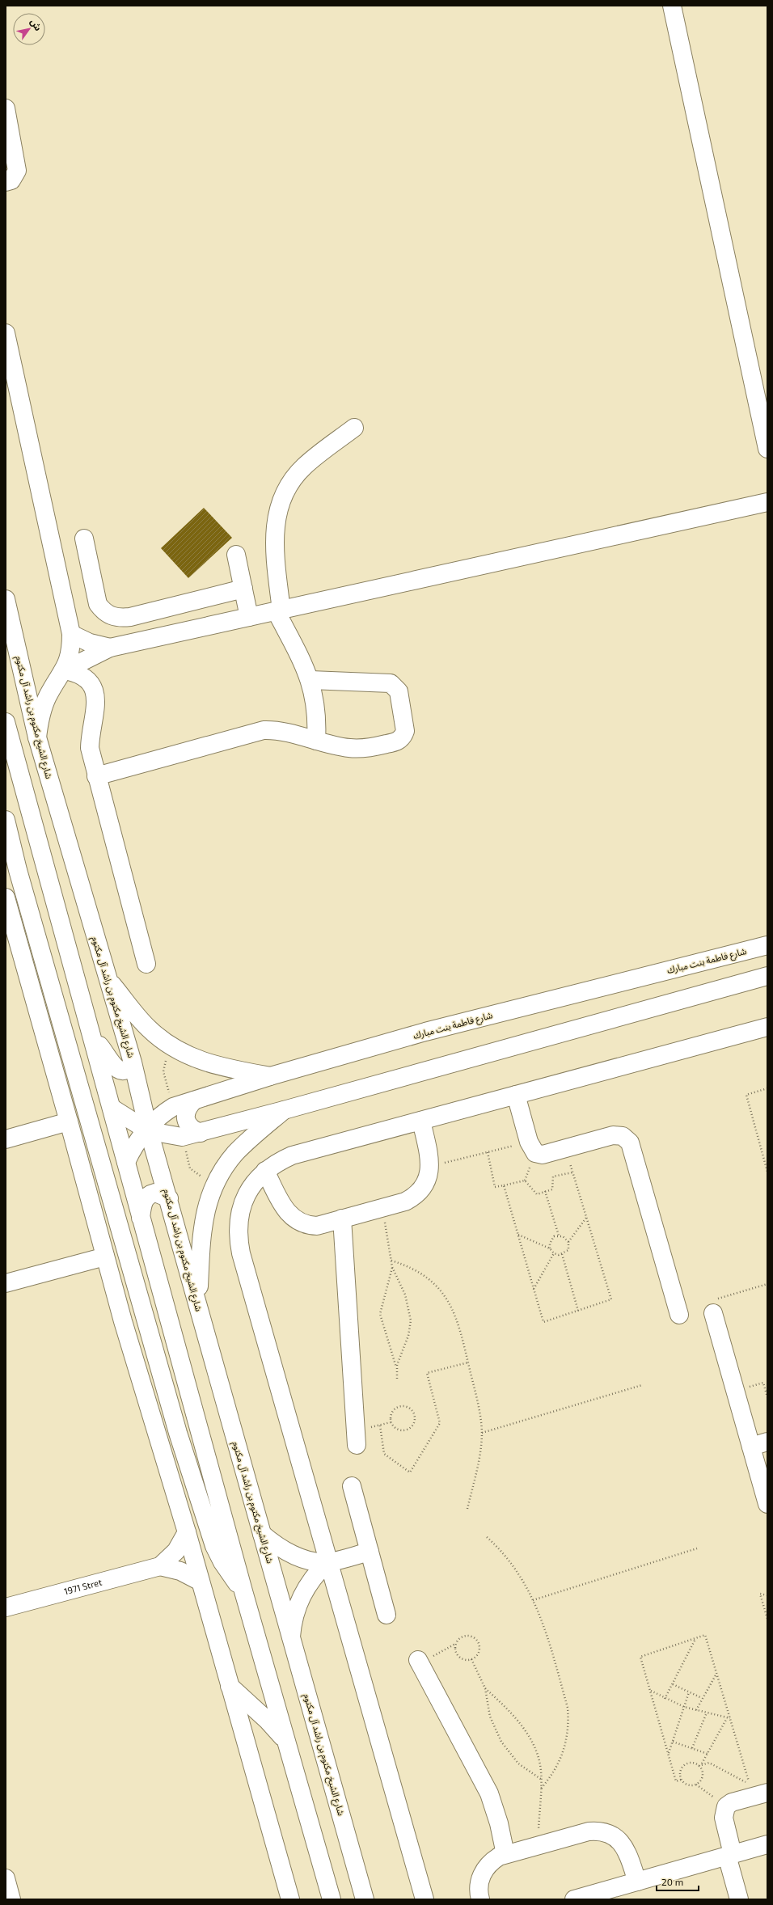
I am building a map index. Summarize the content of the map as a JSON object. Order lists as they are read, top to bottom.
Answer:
{
  "streets": {
    "street": ["شارع الشيخ مكتوم بن راشد آل مكتوم", "شارع فاطمة بنت مبارك", "1971 Stret"]
  },
  "crossings": [
    ["شارع الشيخ مكتوم بن راشد آل مكتوم", "شارع فاطمة بنت مبارك"]
  ],
  "scale_bar": "20 m",
  "north": "top right"
}
